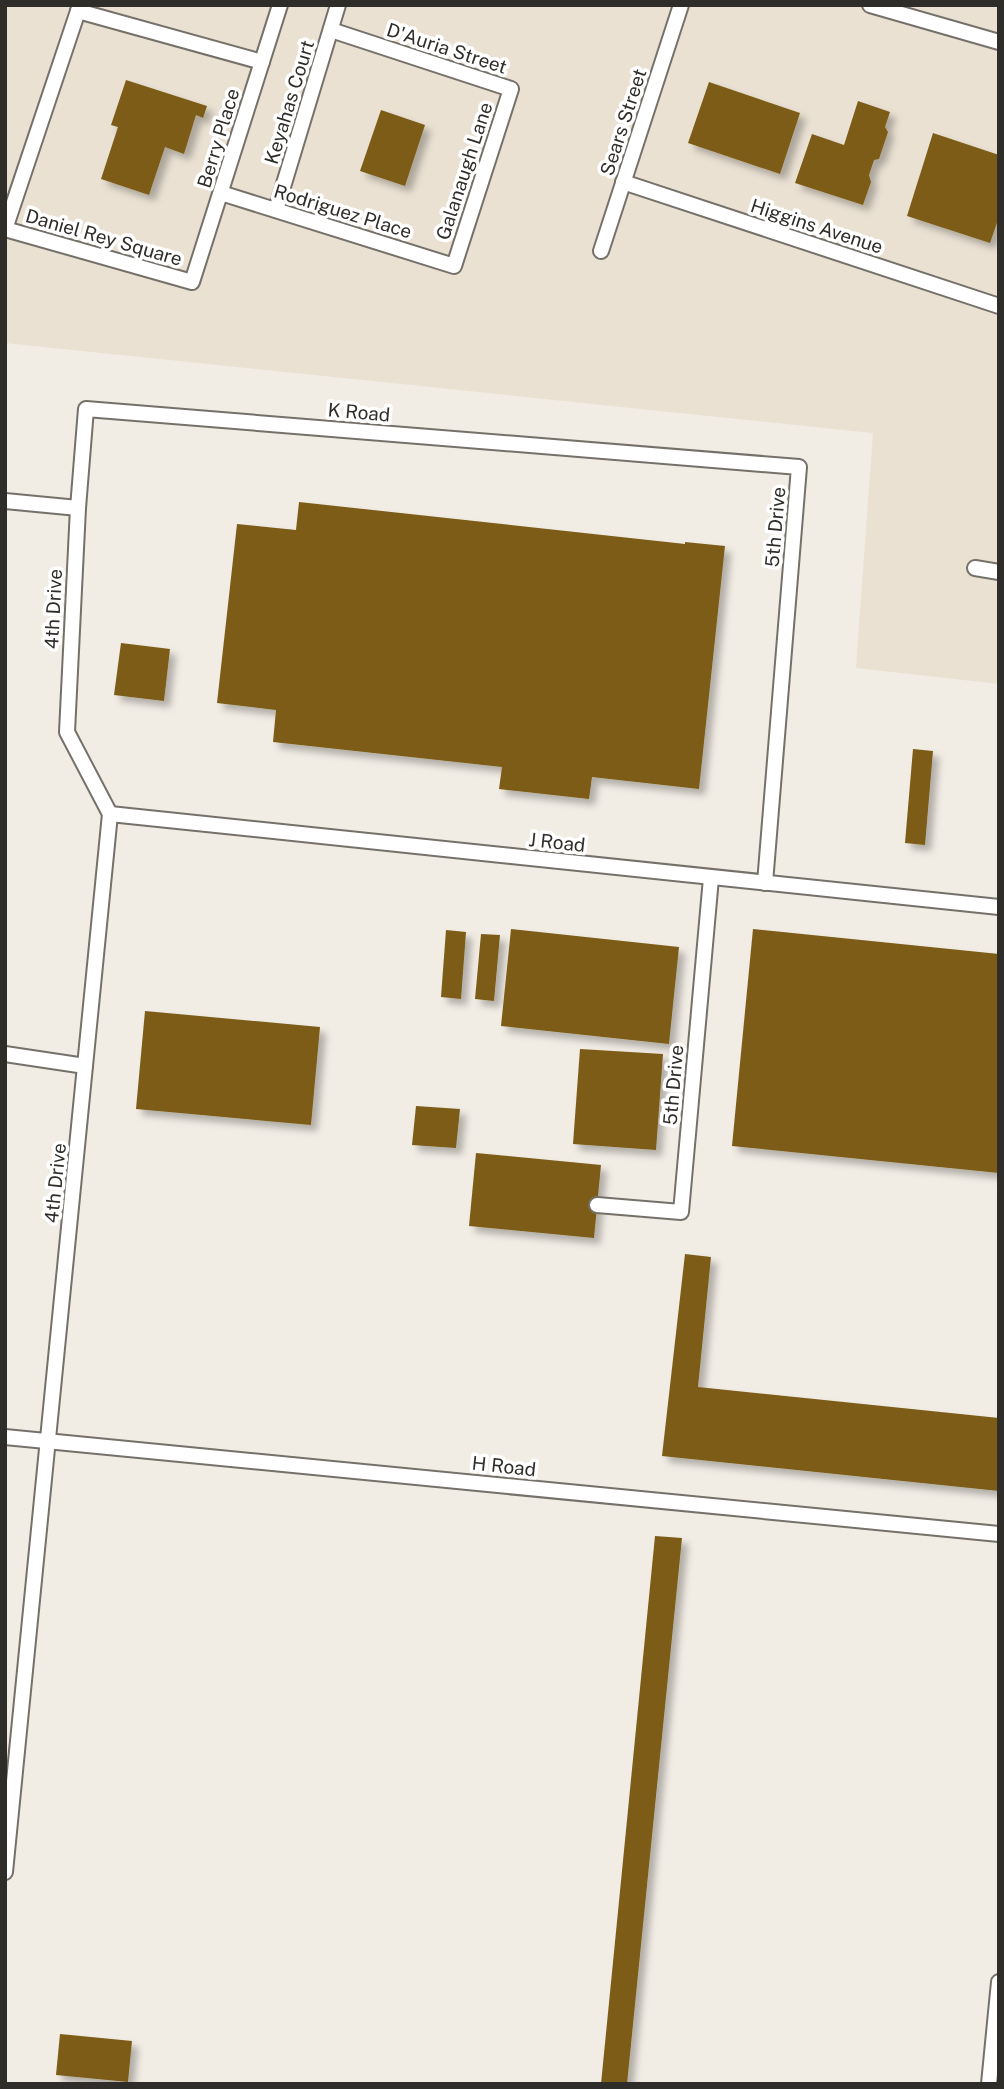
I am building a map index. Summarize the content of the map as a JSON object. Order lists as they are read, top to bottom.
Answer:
{
  "streets": {
    "lane": [
      "D'Auria Street",
      "Keyahas Court",
      "Sears Street",
      "Berry Place",
      "Galanaugh Lane",
      "Rodriguez Place",
      "Higgins Avenue",
      "Daniel Rey Square",
      "K Road",
      "5th Drive",
      "4th Drive",
      "J Road",
      "H Road"
    ]
  },
  "crossings": [
    ["D'Auria Street", "Keyahas Court"],
    ["D'Auria Street", "Galanaugh Lane"],
    ["Keyahas Court", "Rodriguez Place"],
    ["Sears Street", "Higgins Avenue"],
    ["Berry Place", "Rodriguez Place"],
    ["Berry Place", "Daniel Rey Square"],
    ["Galanaugh Lane", "Rodriguez Place"],
    ["K Road", "5th Drive"],
    ["K Road", "4th Drive"],
    ["5th Drive", "J Road"],
    ["4th Drive", "J Road"],
    ["4th Drive", "H Road"]
  ]
}
